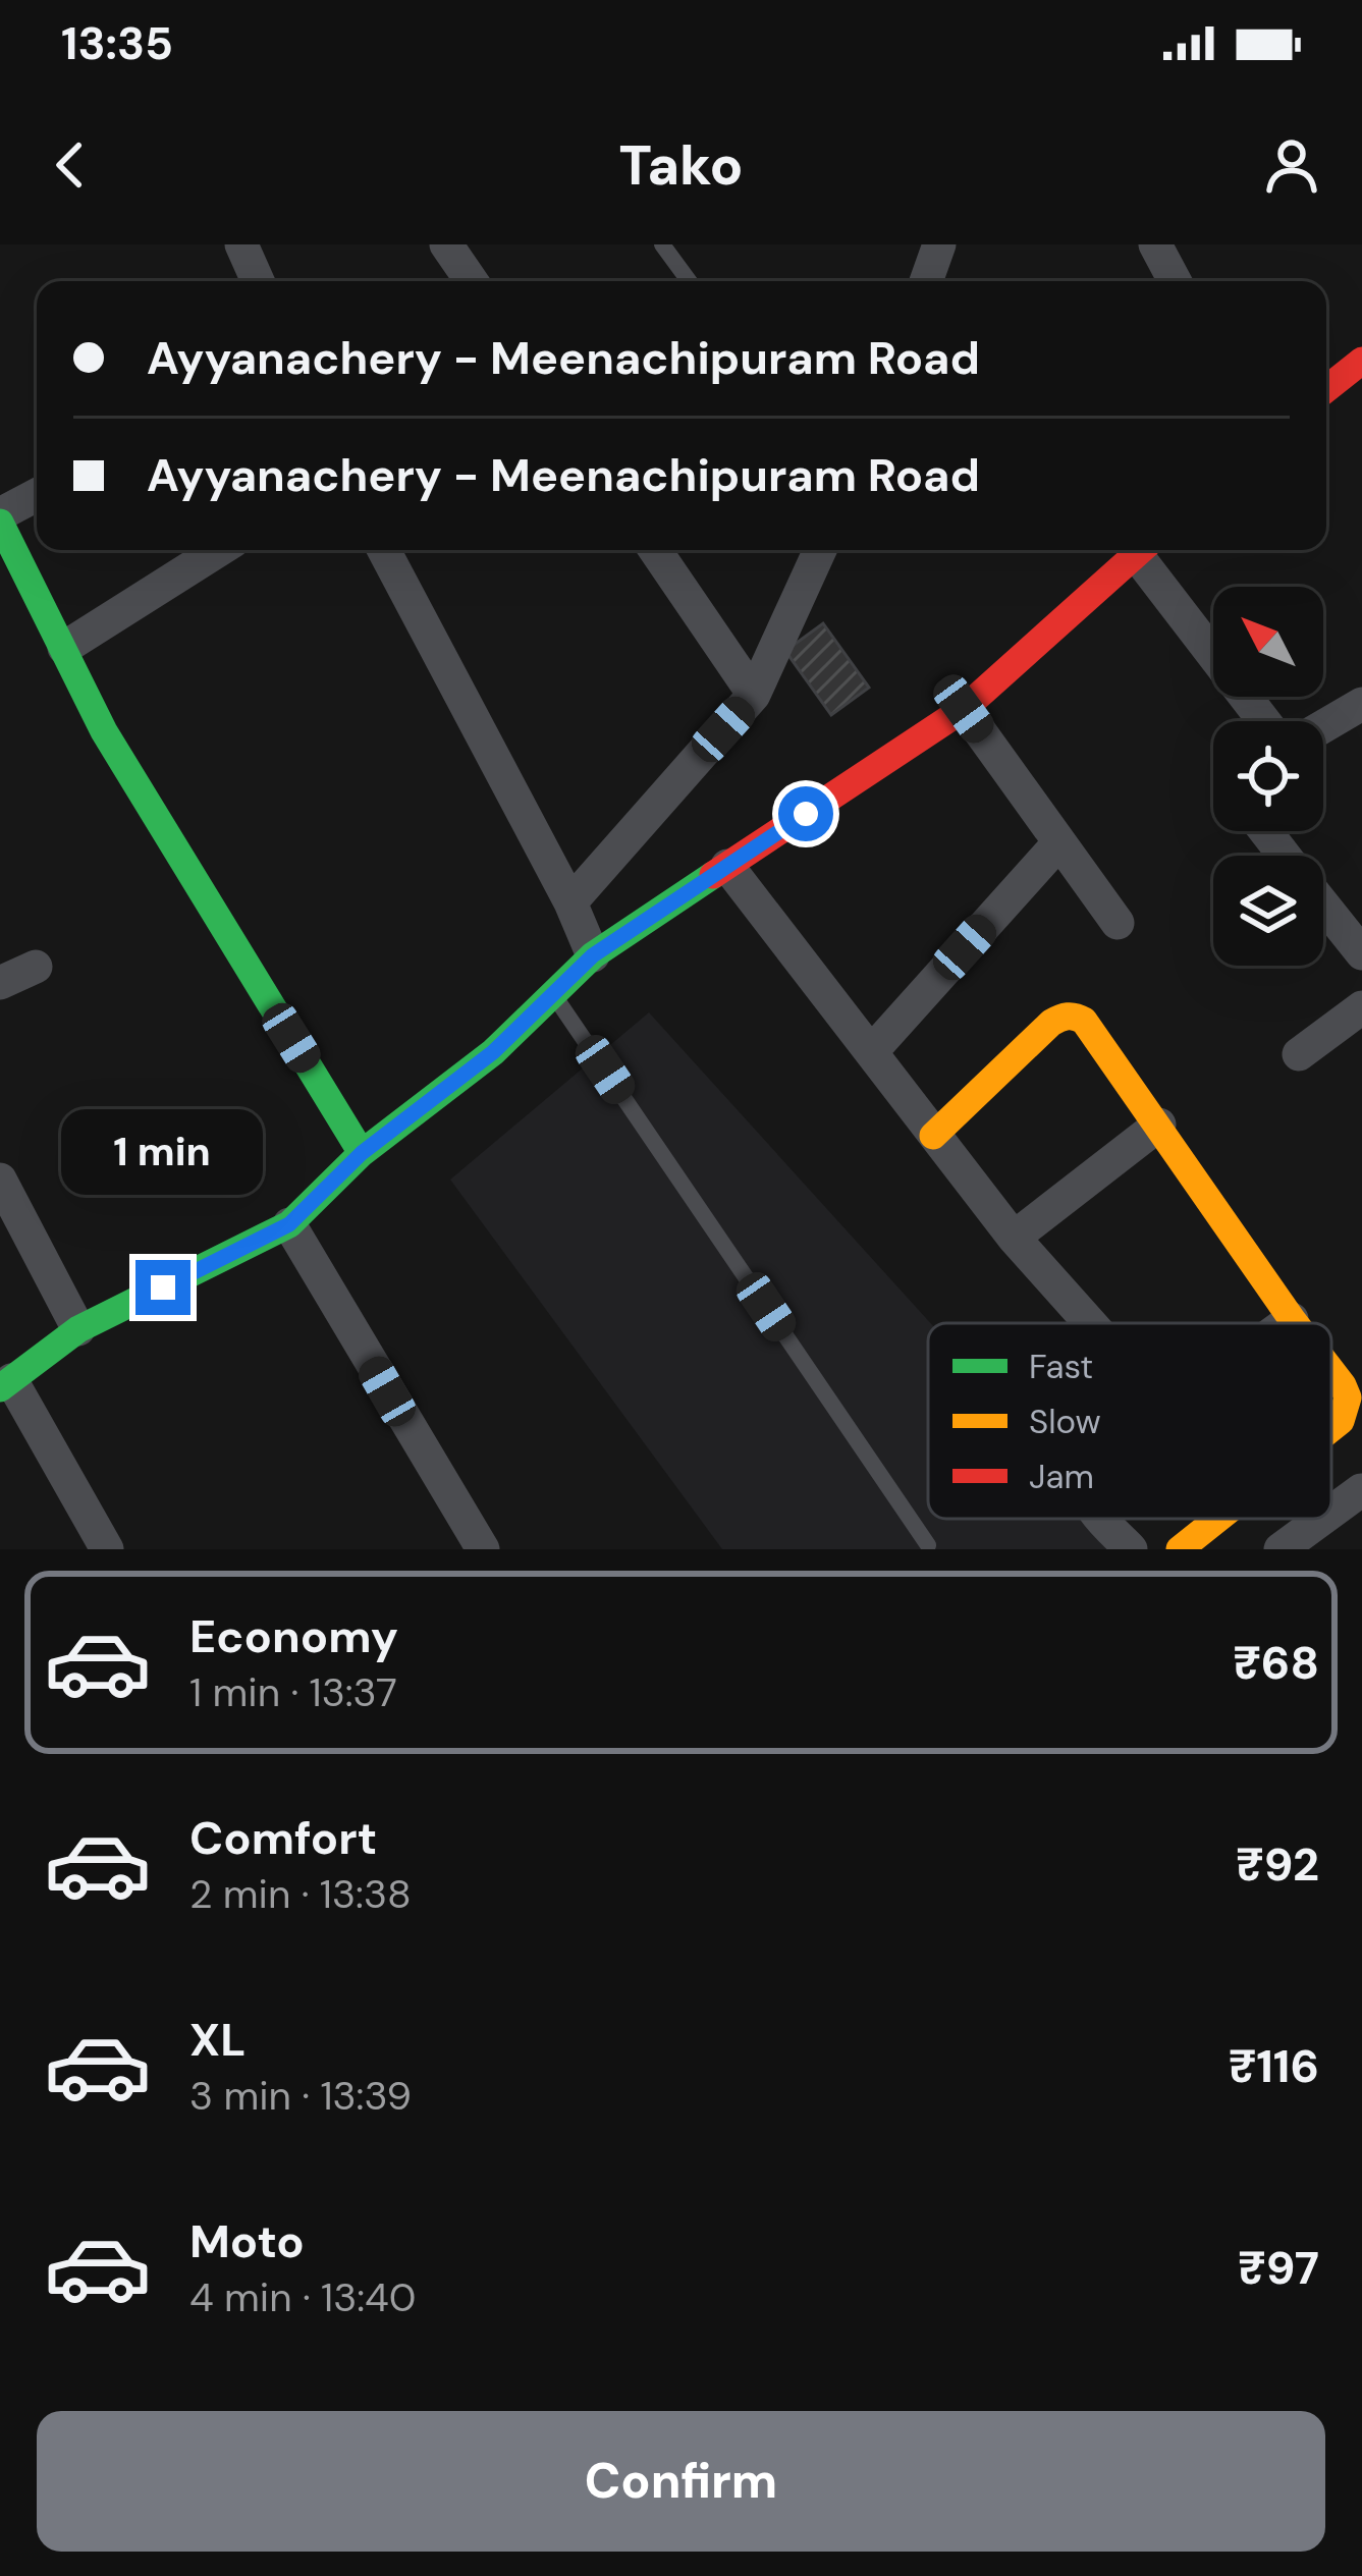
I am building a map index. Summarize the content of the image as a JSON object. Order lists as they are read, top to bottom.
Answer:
{
  "legend": ["Fast", "Slow", "Jam"],
  "north": "top left",
  "page": {
    "status": "13:35",
    "header": "Tako",
    "banner": ["Ayyanachery - Meenachipuram Road", "Ayyanachery - Meenachipuram Road"],
    "bubble": "1 min",
    "list": [
      {
        "name": "Economy",
        "note": "1 min · 13:37",
        "value": "₹68"
      },
      {
        "name": "Comfort",
        "note": "2 min · 13:38",
        "value": "₹92"
      },
      {
        "name": "XL",
        "note": "3 min · 13:39",
        "value": "₹116"
      },
      {
        "name": "Moto",
        "note": "4 min · 13:40",
        "value": "₹97"
      }
    ],
    "buttons": "Confirm"
  }
}
